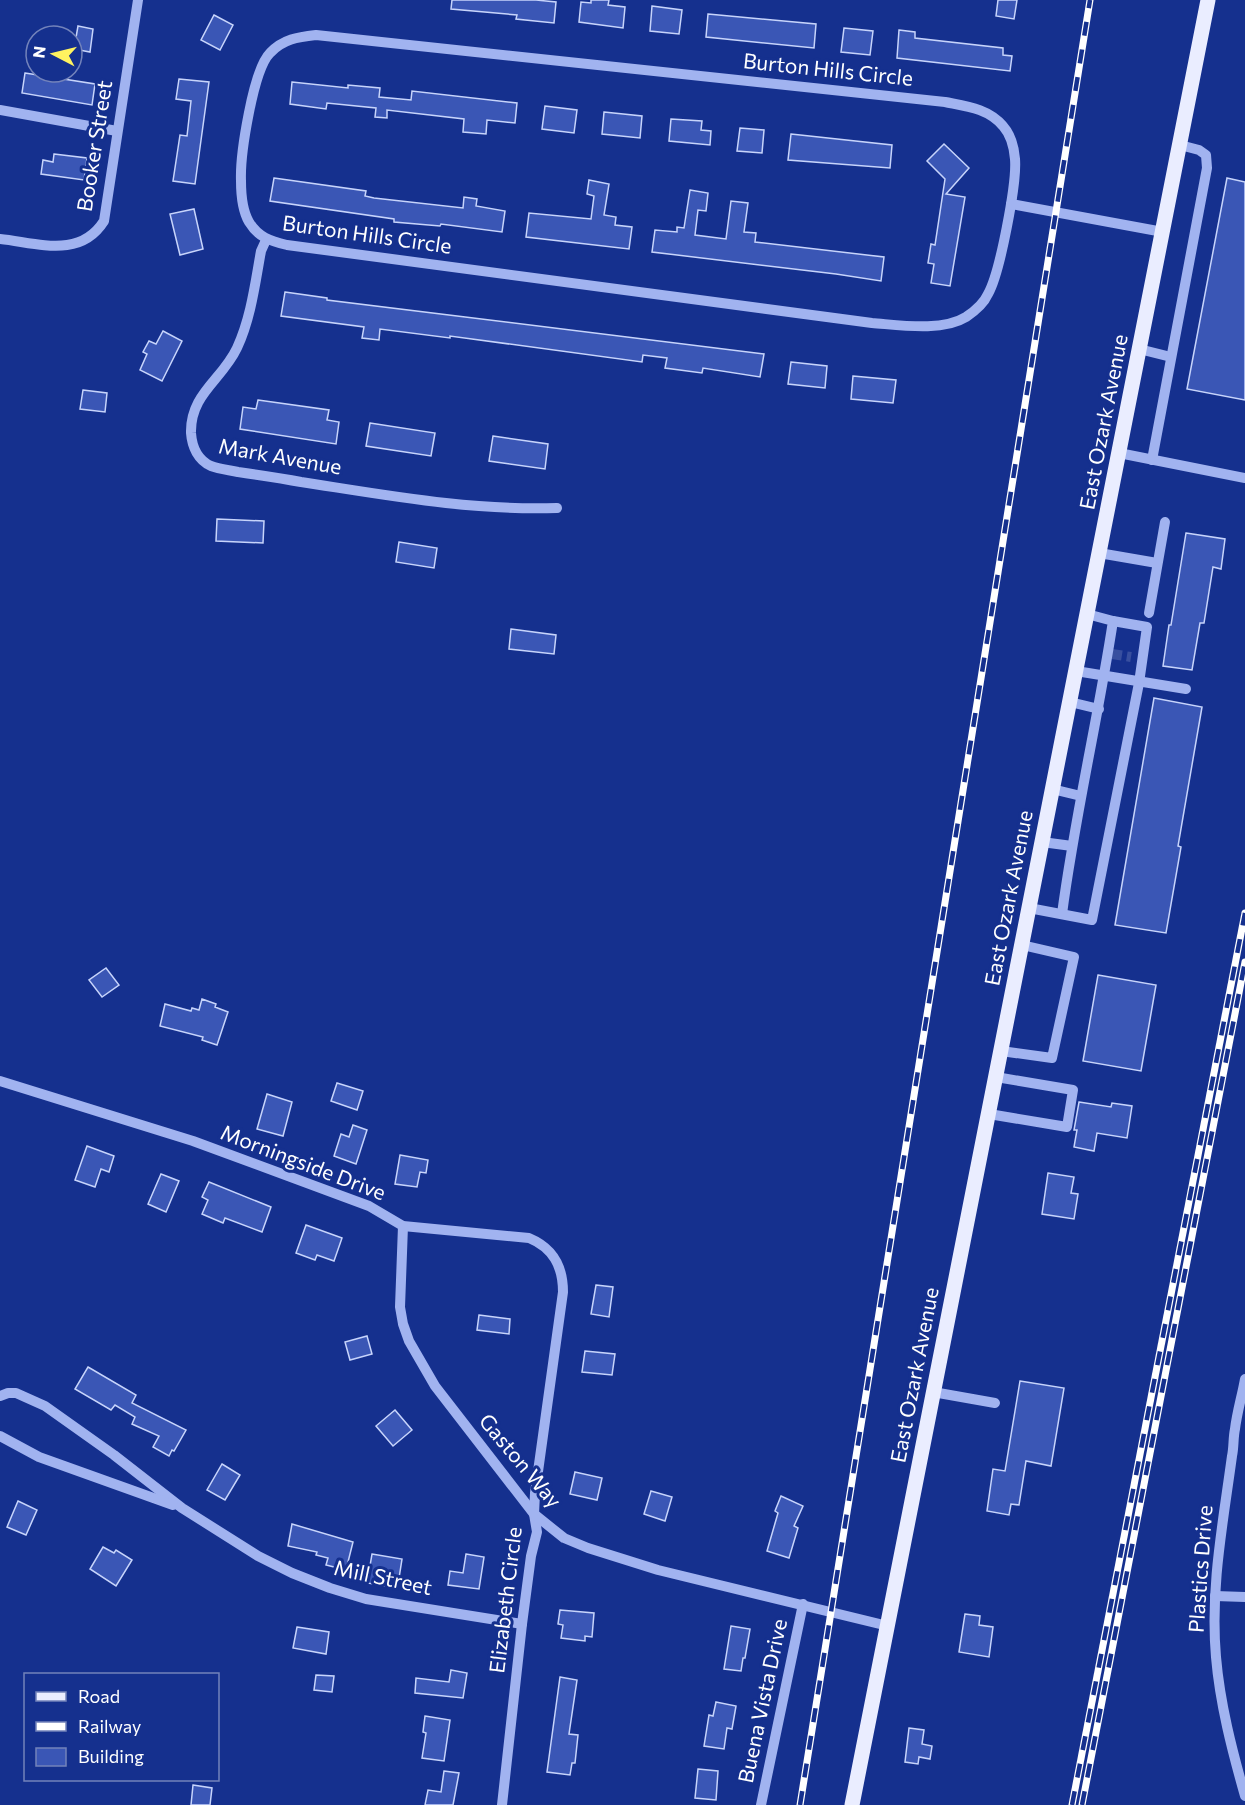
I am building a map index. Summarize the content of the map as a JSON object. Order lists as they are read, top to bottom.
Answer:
{
  "streets": {
    "main road": ["East Ozark Avenue"],
    "street": [
      "Burton Hills Circle",
      "Booker Street",
      "Mark Avenue",
      "Morningside Drive",
      "Gaston Way",
      "Plastics Drive",
      "Mill Street",
      "Elizabeth Circle",
      "Buena Vista Drive"
    ]
  },
  "crossings": [
    ["Burton Hills Circle", "Mark Avenue"],
    ["East Ozark Avenue", "Gaston Way"],
    ["Morningside Drive", "Gaston Way"],
    ["Morningside Drive", "Elizabeth Circle"],
    ["Gaston Way", "Elizabeth Circle"],
    ["Gaston Way", "Buena Vista Drive"],
    ["Mill Street", "Elizabeth Circle"]
  ],
  "legend": ["Road", "Railway", "Building"],
  "north": "left"
}
